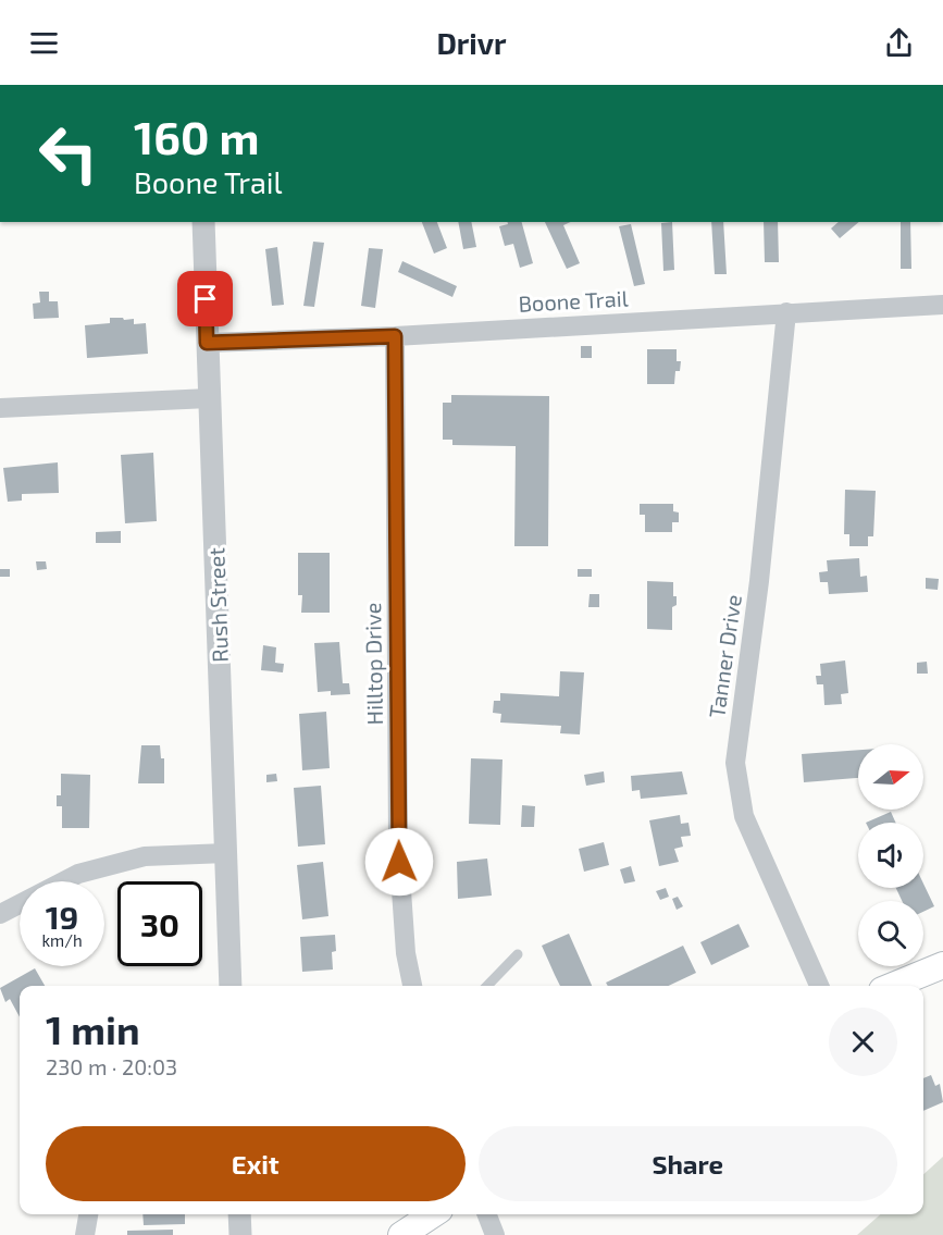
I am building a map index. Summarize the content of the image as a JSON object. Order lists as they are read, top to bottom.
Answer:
{
  "streets": {
    "street": [
      "Boone Trail",
      "Rush Street",
      "Tanner Drive",
      "Hilltop Drive"
    ]
  },
  "crossings": [
    ["Boone Trail", "Rush Street"],
    ["Boone Trail", "Tanner Drive"],
    ["Boone Trail", "Hilltop Drive"]
  ],
  "north": "right",
  "page": {
    "header": "Drivr",
    "turn": ["160 m", "Boone Trail"],
    "speed": "19 km/h",
    "limit": "30",
    "heading": ["1 min", "230 m · 20:03"],
    "buttons": ["Exit", "Share"]
  }
}
